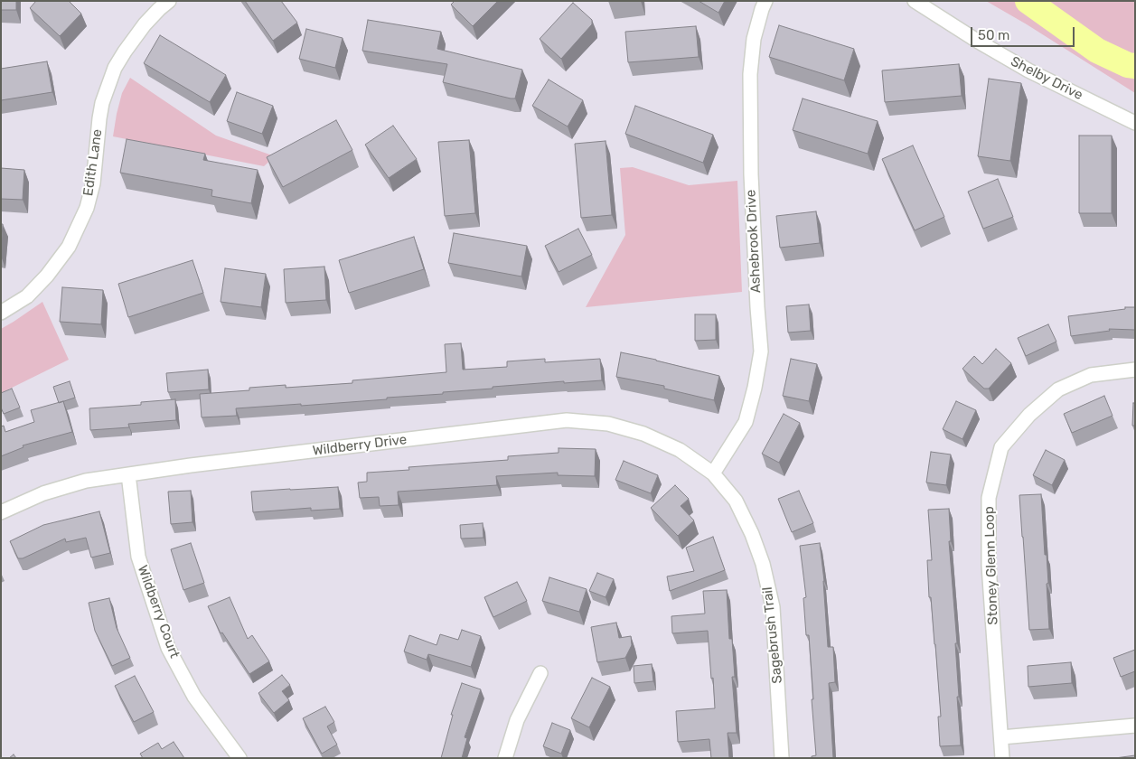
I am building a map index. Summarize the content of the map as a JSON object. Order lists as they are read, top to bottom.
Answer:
{
  "streets": {
    "street": [
      "Shelby Drive",
      "Edith Lane",
      "Ashebrook Drive",
      "Wildberry Drive",
      "Stoney Glenn Loop",
      "Wildberry Court",
      "Sagebrush Trail"
    ]
  },
  "crossings": [
    ["Ashebrook Drive", "Wildberry Drive"],
    ["Ashebrook Drive", "Sagebrush Trail"],
    ["Wildberry Drive", "Wildberry Court"],
    ["Wildberry Drive", "Sagebrush Trail"]
  ],
  "scale_bar": "50 m"
}
